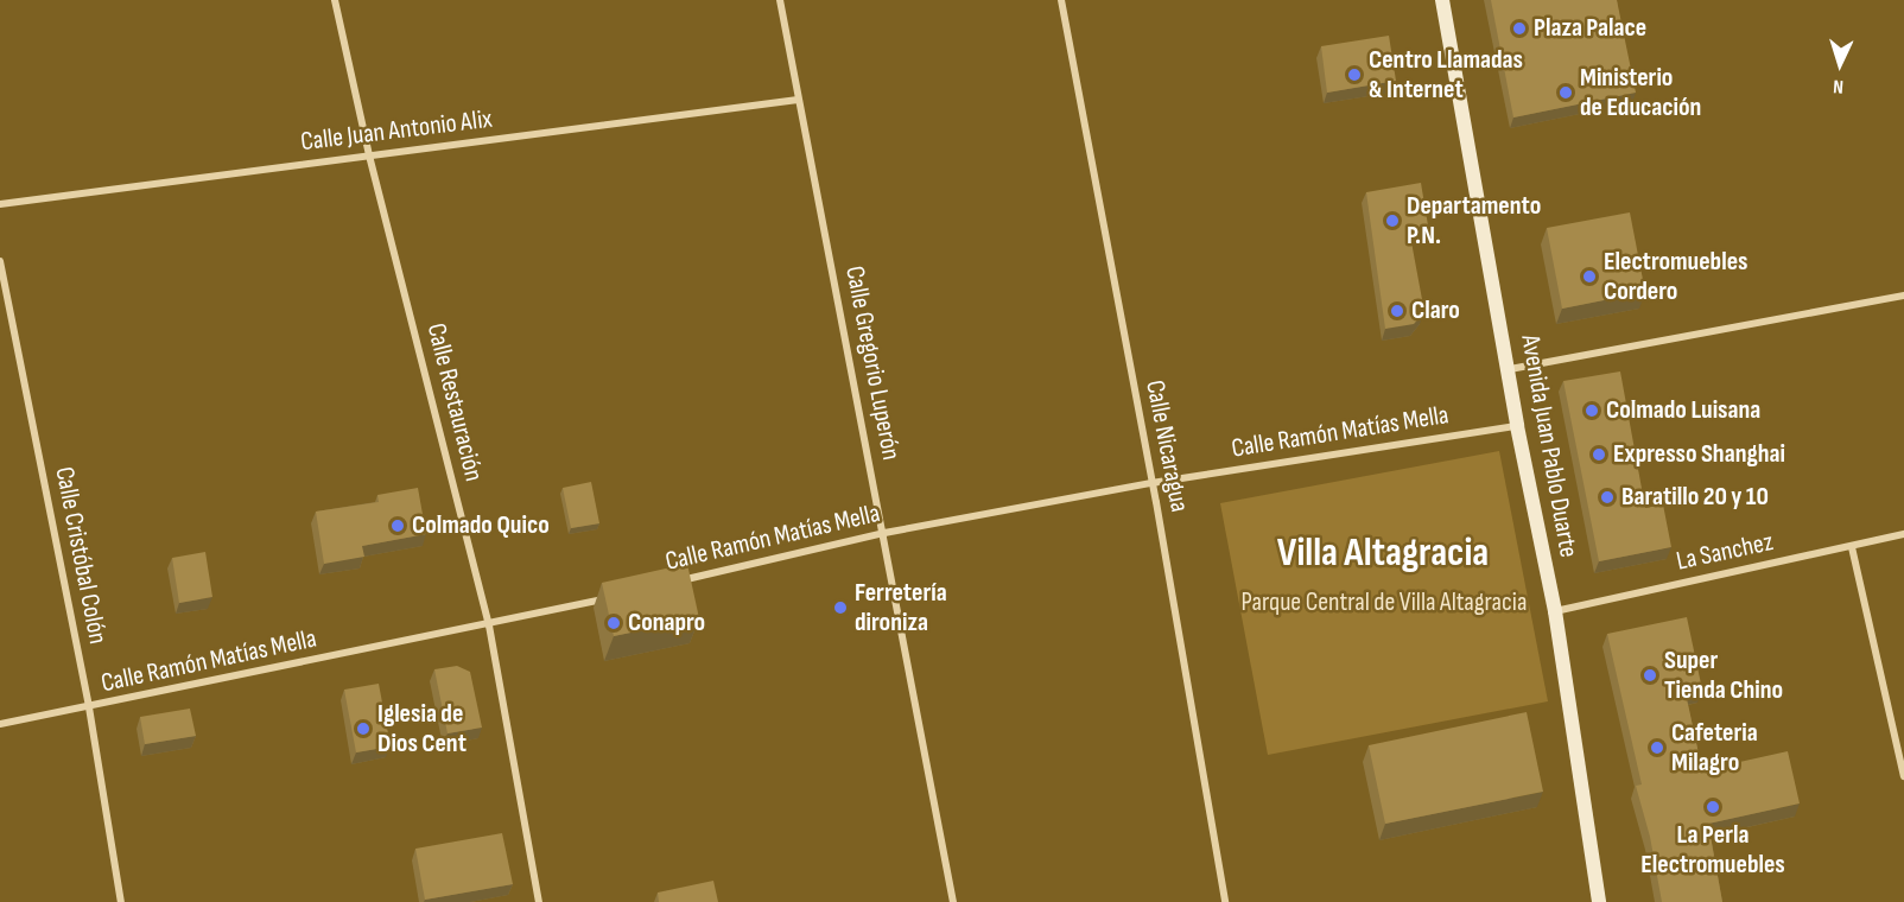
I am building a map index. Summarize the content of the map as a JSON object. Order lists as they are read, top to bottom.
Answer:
{
  "streets": {
    "main road": ["Avenida Juan Pablo Duarte"],
    "street": [
      "Calle Juan Antonio Alix",
      "Calle Gregorio Luperón",
      "Calle Restauración",
      "Calle Ramón Matías Mella",
      "Calle Nicaragua",
      "La Sanchez",
      "Calle Cristóbal Colón"
    ]
  },
  "crossings": [
    ["Calle Juan Antonio Alix", "Calle Gregorio Luperón"],
    ["Calle Juan Antonio Alix", "Calle Restauración"],
    ["Calle Gregorio Luperón", "Calle Ramón Matías Mella"],
    ["Calle Restauración", "Calle Ramón Matías Mella"],
    ["Calle Ramón Matías Mella", "Calle Nicaragua"],
    ["Calle Ramón Matías Mella", "Avenida Juan Pablo Duarte"],
    ["Calle Ramón Matías Mella", "Calle Cristóbal Colón"],
    ["Avenida Juan Pablo Duarte", "La Sanchez"]
  ],
  "districts": ["Villa Altagracia"],
  "parks": ["Parque Central de Villa Altagracia"],
  "places": [
    "Plaza Palace",
    "Centro Llamadas & Internet",
    "Ministerio de Educación",
    "Departamento P.N.",
    "Electromuebles Cordero",
    "Claro",
    "Colmado Luisana",
    "Expresso Shanghai",
    "Baratillo 20 y 10",
    "Colmado Quico",
    "Ferretería dironiza",
    "Conapro",
    "Super Tienda Chino",
    "Iglesia de Dios Cent",
    "Cafeteria Milagro",
    "La Perla Electromuebles"
  ],
  "north": "bottom"
}
